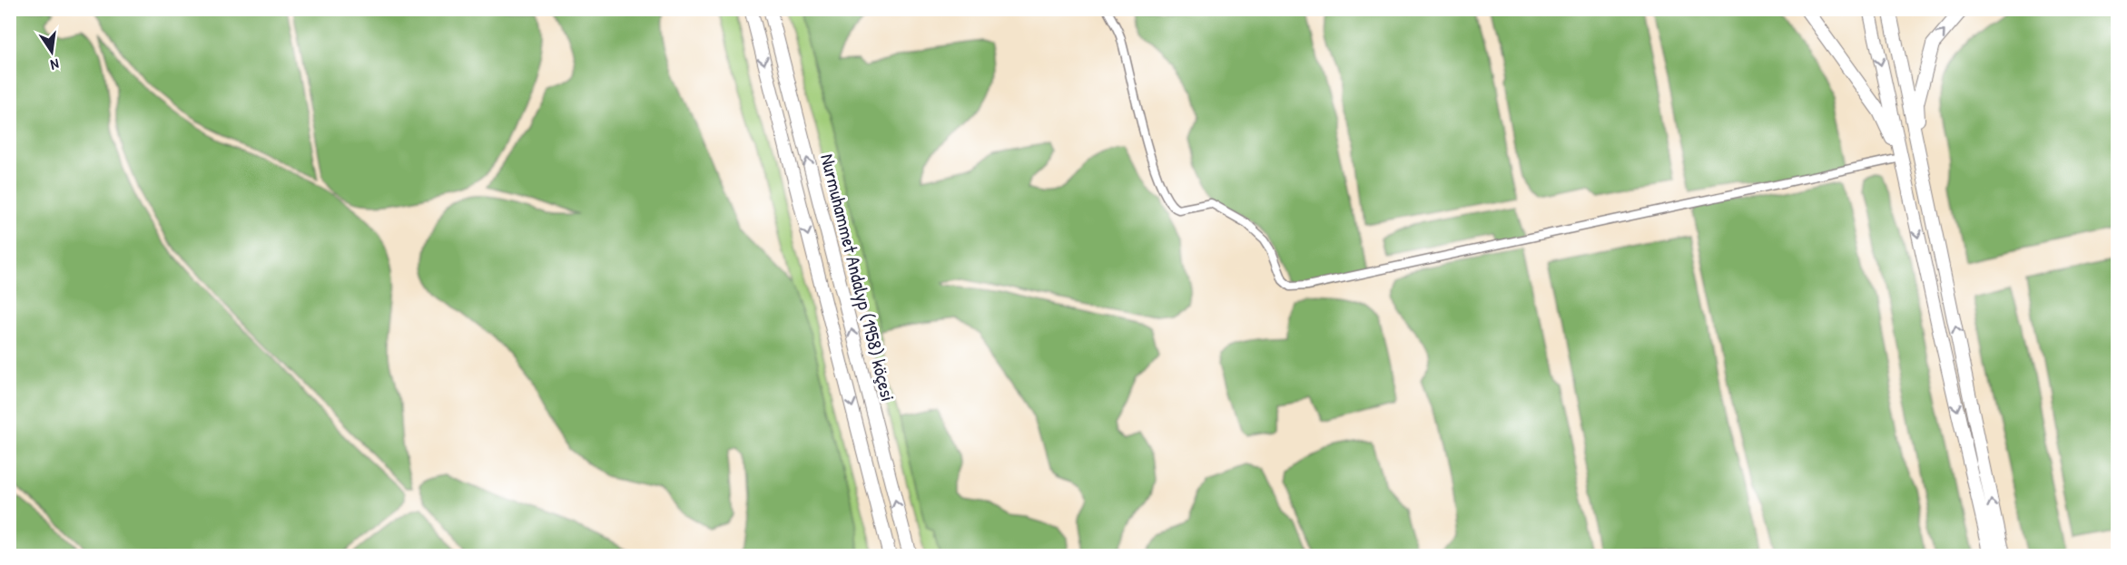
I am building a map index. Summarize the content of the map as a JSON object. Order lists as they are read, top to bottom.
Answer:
{
  "streets": {
    "main road": ["Nurmuhammet Andalyp (1958) köçesi"]
  },
  "north": "bottom"
}
